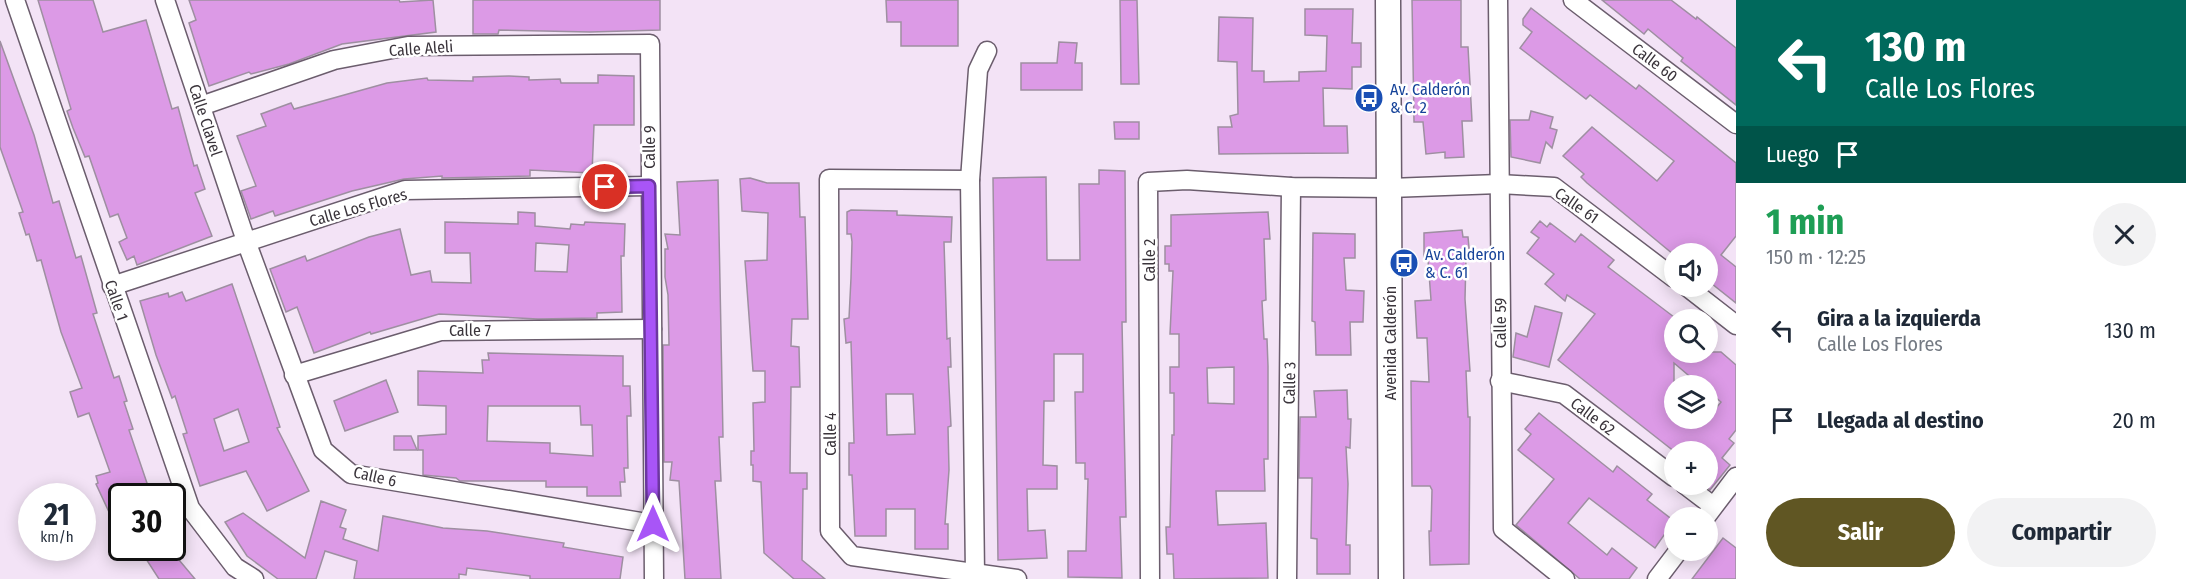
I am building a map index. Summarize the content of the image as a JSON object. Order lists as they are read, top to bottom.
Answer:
{
  "streets": {
    "street": [
      "Calle Aleli",
      "Calle 60",
      "Calle Clavel",
      "Calle 9",
      "Calle 61",
      "Calle Los Flores",
      "Calle 2",
      "Calle 1",
      "Calle 59",
      "Calle 7",
      "Avenida Calderón",
      "Calle 3",
      "Calle 62",
      "Calle 4",
      "Calle 6"
    ]
  },
  "crossings": [
    ["Calle Aleli", "Calle Clavel"],
    ["Calle Aleli", "Calle 9"],
    ["Calle Clavel", "Calle Los Flores"],
    ["Calle Clavel", "Calle 6"],
    ["Calle 9", "Calle Los Flores"],
    ["Calle 9", "Calle 7"],
    ["Calle 9", "Calle 6"],
    ["Calle 61", "Calle 2"],
    ["Calle 61", "Calle 59"],
    ["Calle 61", "Avenida Calderón"],
    ["Calle Los Flores", "Calle 1"],
    ["Calle Los Flores", "Calle 6"],
    ["Calle 2", "Avenida Calderón"],
    ["Calle 2", "Calle 3"],
    ["Calle 59", "Calle 62"],
    ["Calle 7", "Calle 6"]
  ],
  "places": {
    "bus stop": ["Av. Calderón & C. 2", "Av. Calderón & C. 61"]
  },
  "page": {
    "turn": ["130 m", "Calle Los Flores"],
    "then": "Luego",
    "heading": ["1 min", "150 m · 12:25"],
    "map_buttons": ["+", "−"],
    "list": [
      {
        "name": "Gira a la izquierda",
        "note": "Calle Los Flores",
        "value": "130 m"
      },
      {
        "name": "Llegada al destino",
        "value": "20 m"
      }
    ],
    "speed": "21 km/h",
    "limit": "30",
    "buttons": ["Salir", "Compartir"]
  }
}
